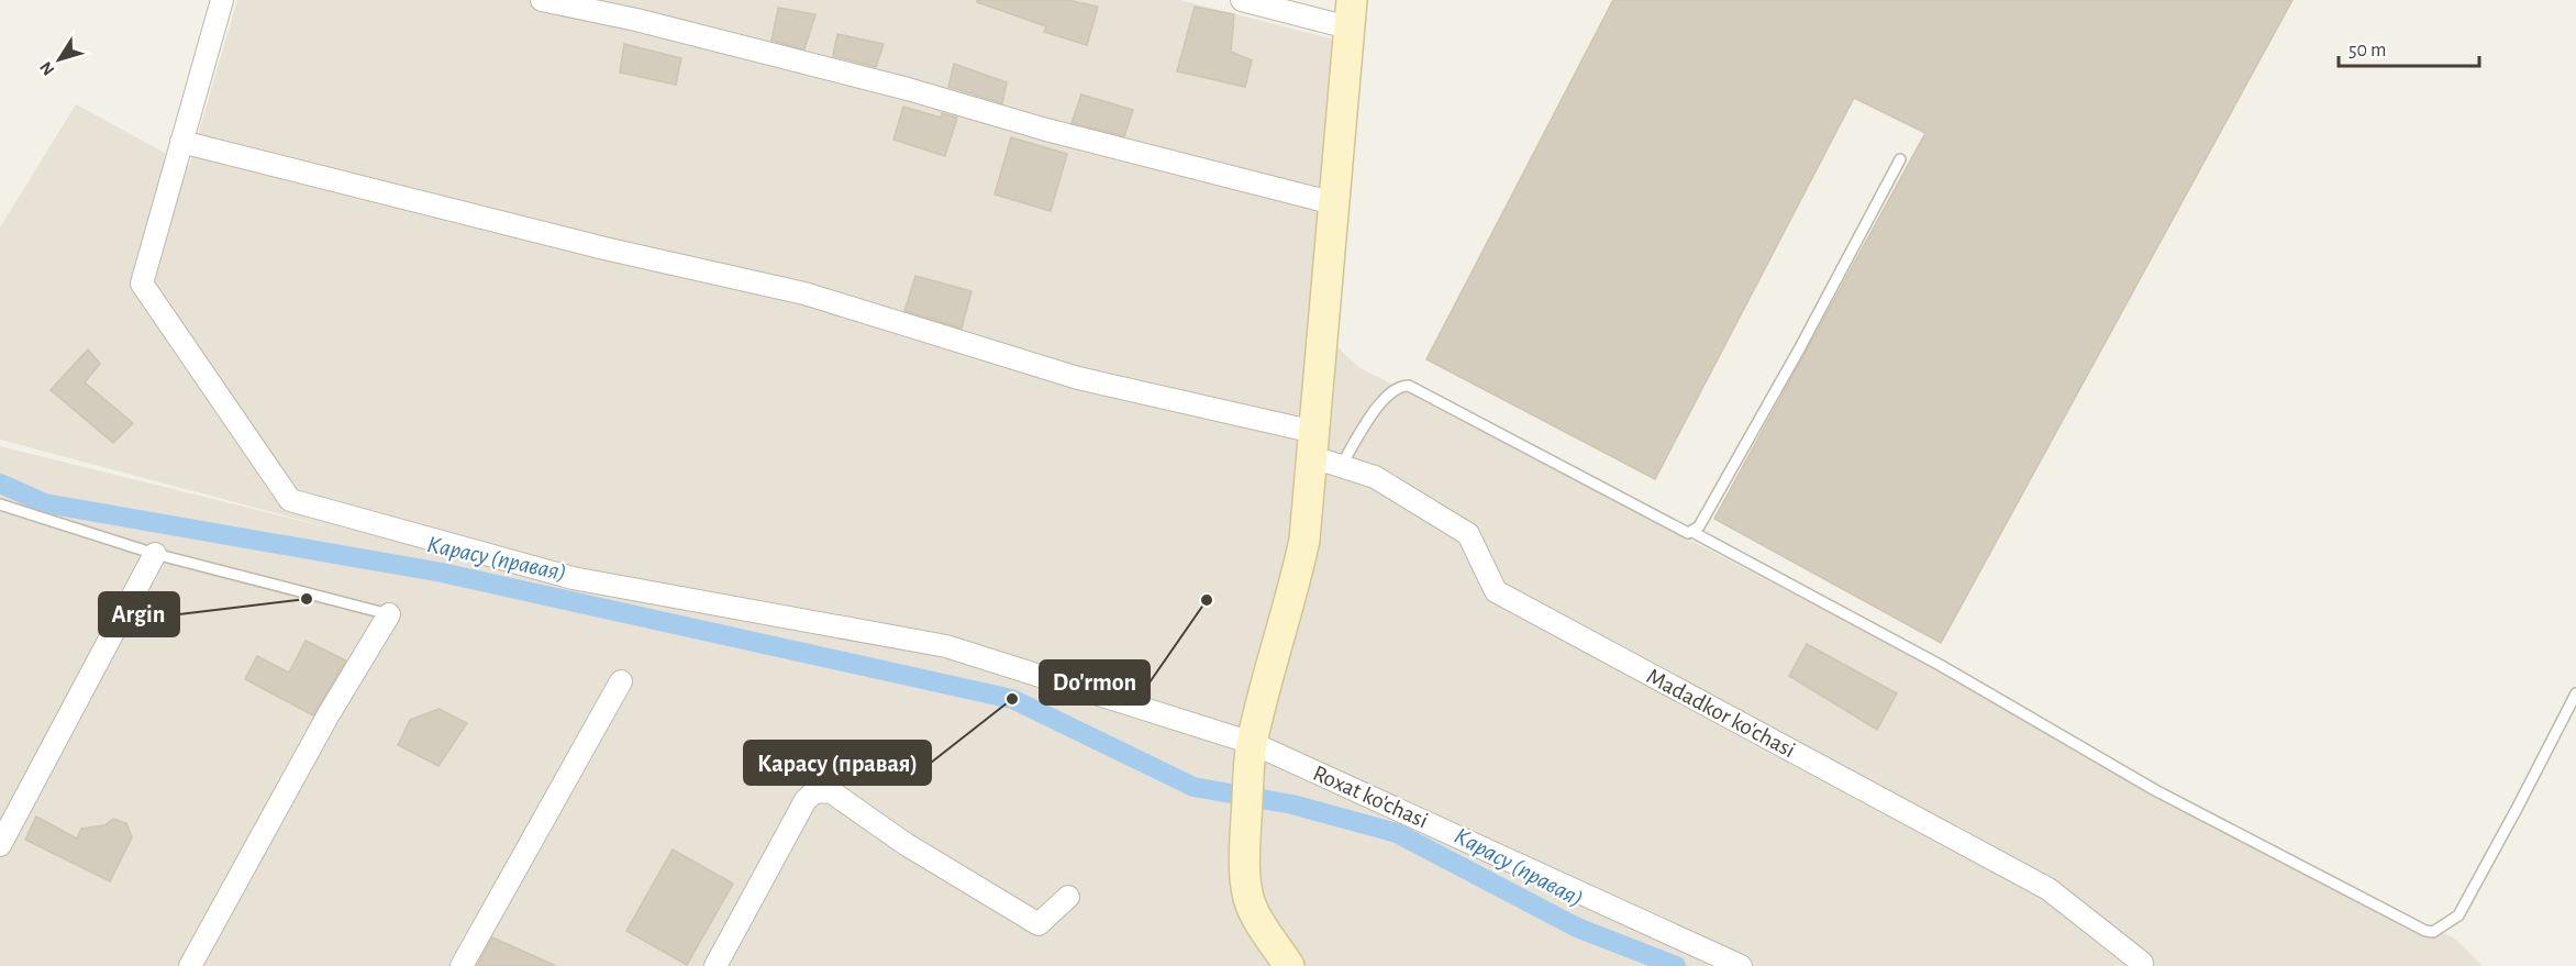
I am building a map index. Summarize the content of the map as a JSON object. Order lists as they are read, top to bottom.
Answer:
{
  "streets": {
    "street": ["Madadkor ko'chasi", "Roxat ko'chasi"]
  },
  "crossings": [
    ["Madadkor ko'chasi", "Roxat ko'chasi"]
  ],
  "water": ["Карасу (правая)"],
  "places": ["Argin", "Do'rmon", "Карасу (правая)"],
  "scale_bar": "50 m",
  "north": "bottom left"
}
